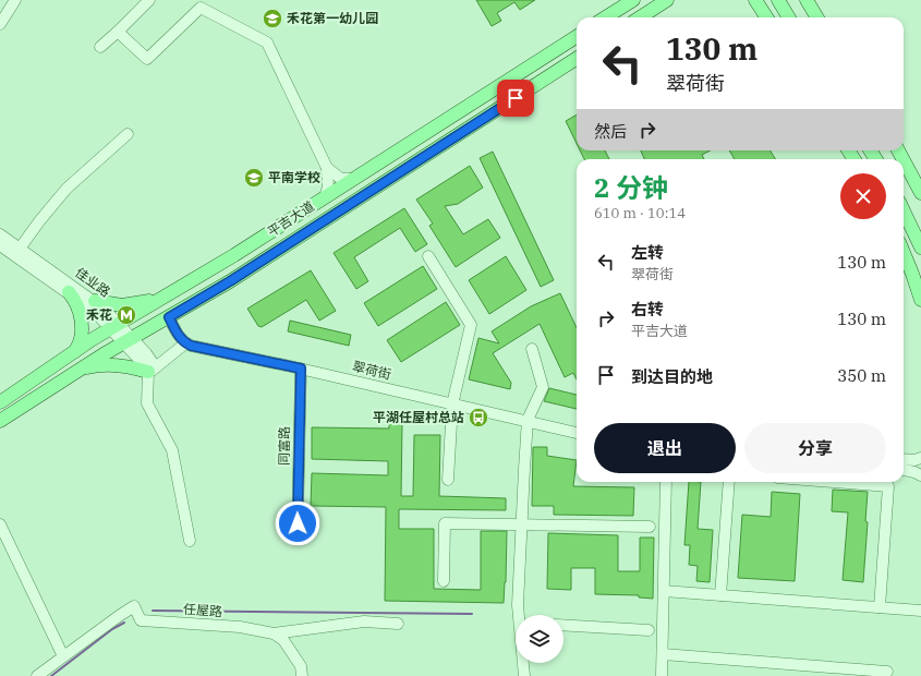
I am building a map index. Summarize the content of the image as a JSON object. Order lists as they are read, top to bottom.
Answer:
{
  "streets": {
    "main road": ["平吉大道"],
    "street": [
      "佳业路",
      "翠荷街",
      "同富路",
      "任屋路"
    ]
  },
  "crossings": [
    ["平吉大道", "佳业路"],
    ["翠荷街", "同富路"]
  ],
  "places": {
    "school or university": ["禾花第一幼儿园", "平南学校"],
    "metro station": ["禾花"],
    "bus stop": ["平湖任屋村总站"]
  },
  "page": {
    "turn": ["130 m", "翠荷街"],
    "then": "然后",
    "heading": ["2 分钟", "610 m · 10:14"],
    "list": [
      {
        "name": "左转",
        "note": "翠荷街",
        "value": "130 m"
      },
      {
        "name": "右转",
        "note": "平吉大道",
        "value": "130 m"
      },
      {
        "name": "到达目的地",
        "value": "350 m"
      }
    ],
    "buttons": ["退出", "分享"]
  }
}
